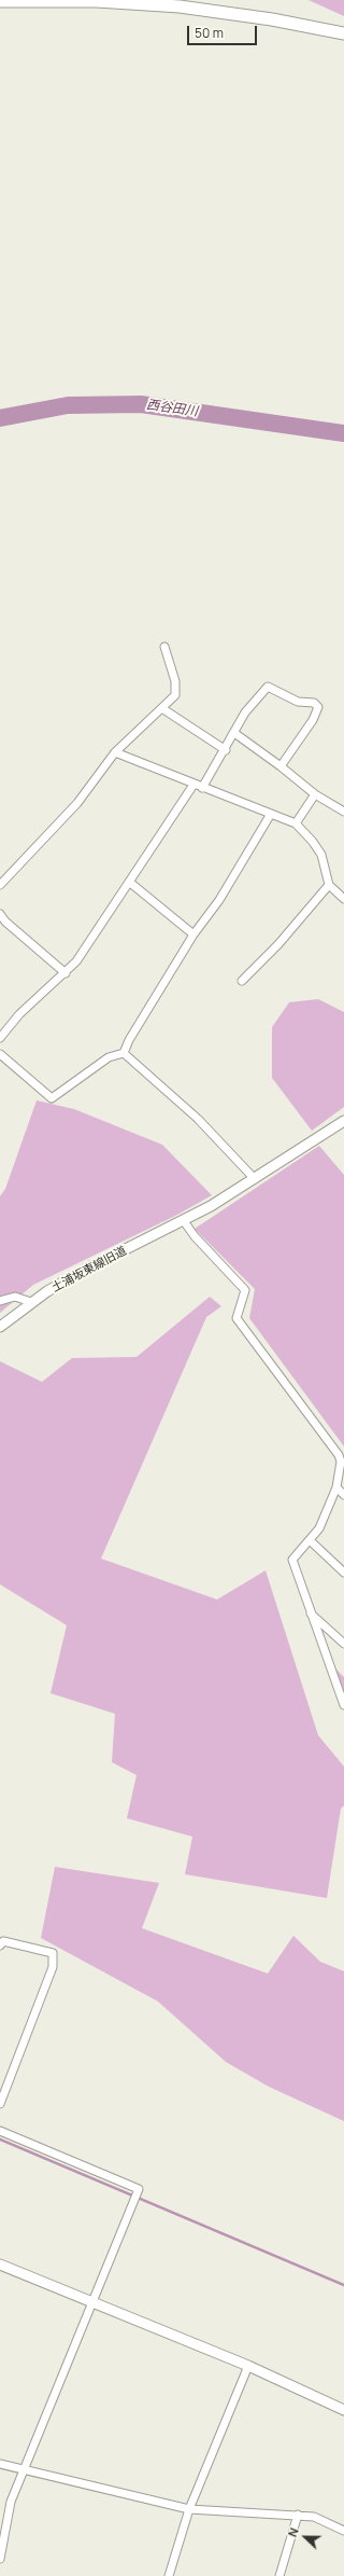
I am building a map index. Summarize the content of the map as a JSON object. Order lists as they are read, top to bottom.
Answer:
{
  "streets": {
    "street": ["土浦坂東線旧道"]
  },
  "water": ["西谷田川"],
  "scale_bar": "50 m",
  "north": "left"
}
